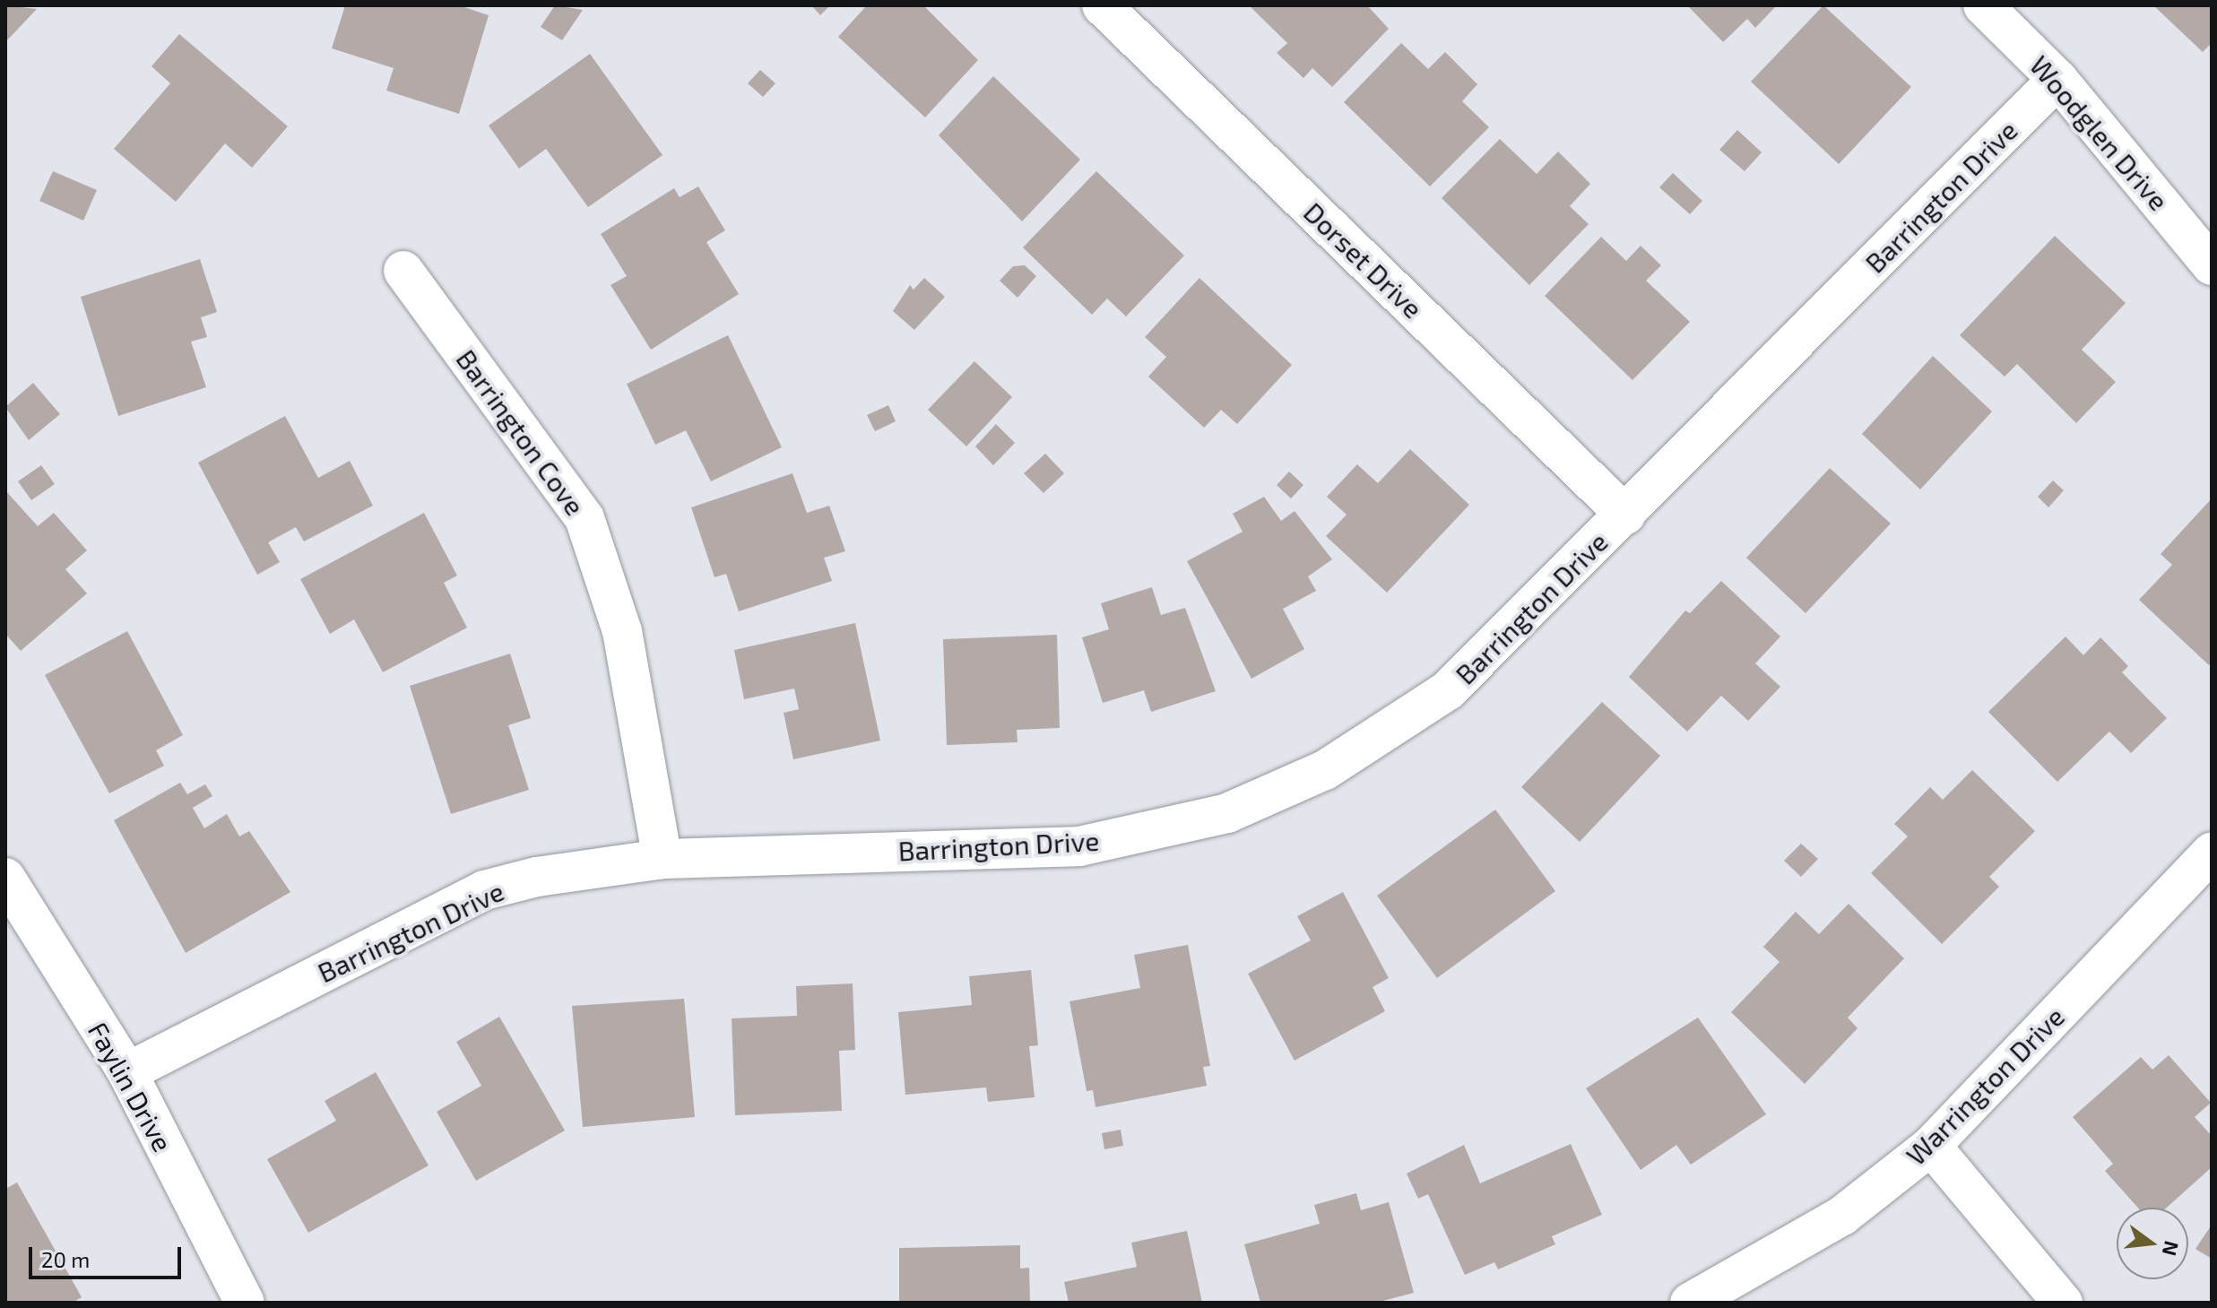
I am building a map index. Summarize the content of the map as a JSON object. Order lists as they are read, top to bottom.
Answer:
{
  "streets": {
    "street": [
      "Woodglen Drive",
      "Barrington Drive",
      "Dorset Drive",
      "Barrington Cove",
      "Warrington Drive",
      "Faylin Drive"
    ]
  },
  "crossings": [
    ["Woodglen Drive", "Barrington Drive"],
    ["Barrington Drive", "Dorset Drive"],
    ["Barrington Drive", "Barrington Cove"],
    ["Barrington Drive", "Faylin Drive"]
  ],
  "scale_bar": "20 m",
  "north": "right"
}
